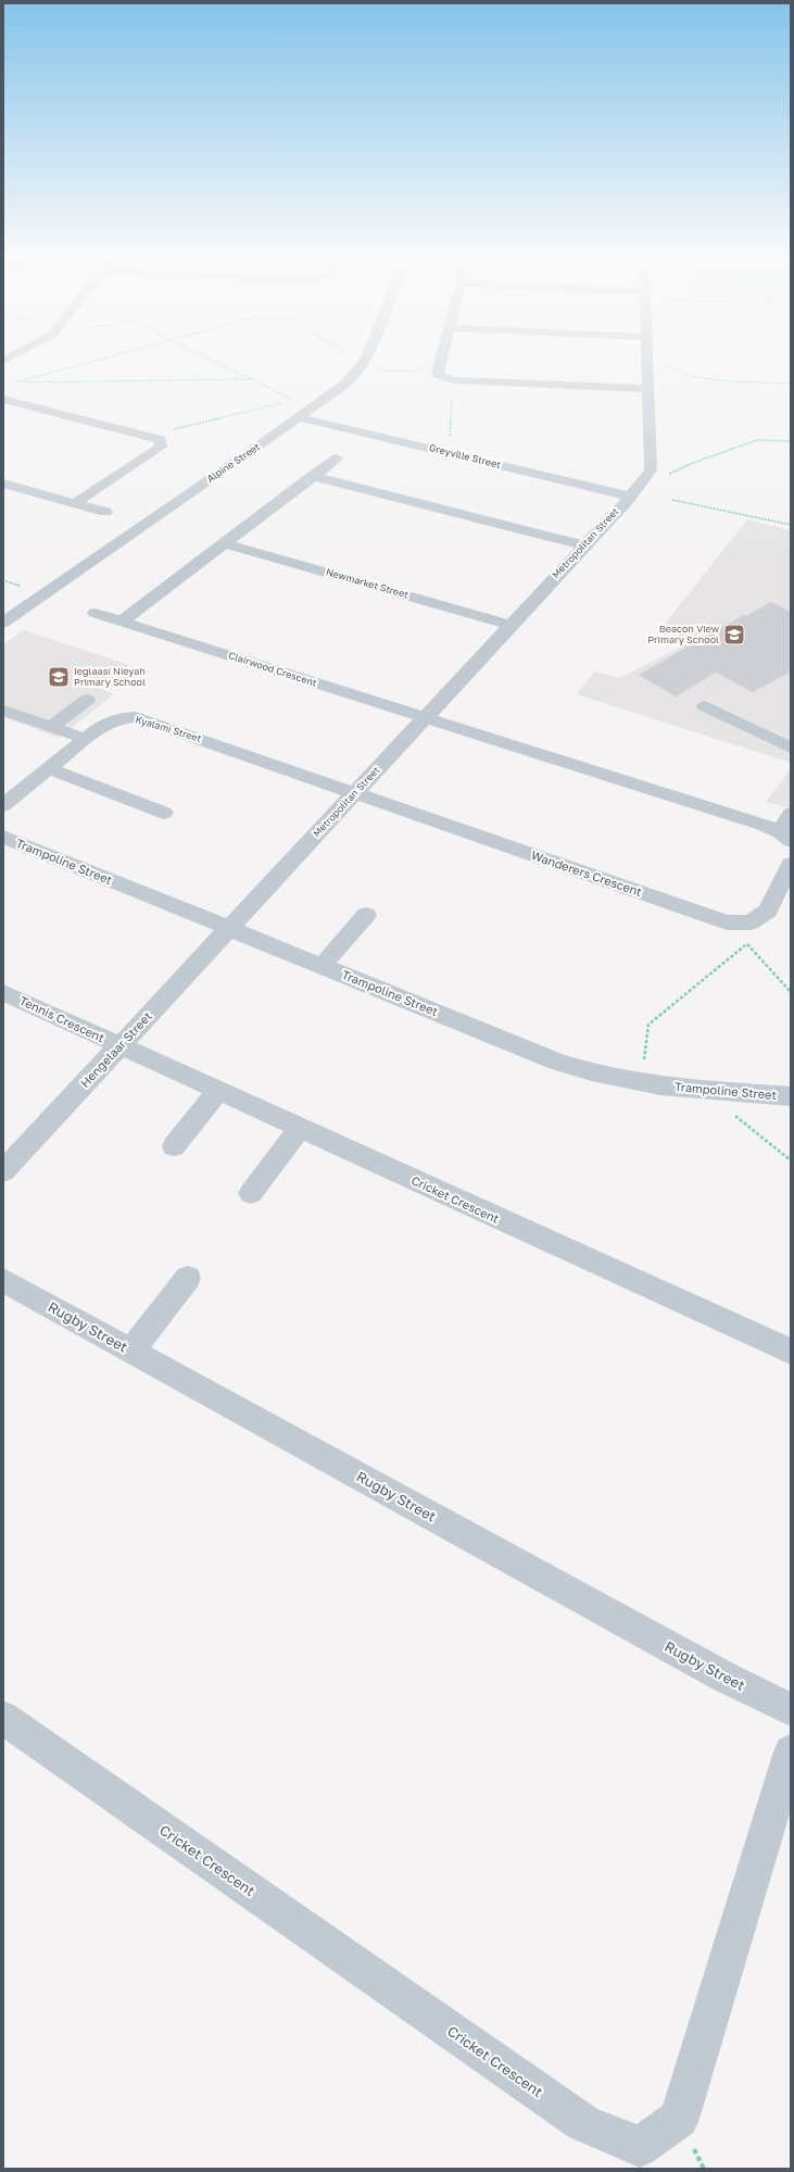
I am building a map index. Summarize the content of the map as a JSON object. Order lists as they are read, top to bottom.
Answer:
{
  "streets": {
    "street": [
      "Greyville Street",
      "Alpine Street",
      "Metropolitan Street",
      "Newmarket Street",
      "Clairwood Crescent",
      "Kyalami Street",
      "Trampoline Street",
      "Wanderers Crescent",
      "Tennis Crescent",
      "Hengelaar Street",
      "Cricket Crescent",
      "Rugby Street"
    ]
  },
  "crossings": [
    ["Greyville Street", "Alpine Street"],
    ["Greyville Street", "Metropolitan Street"],
    ["Metropolitan Street", "Newmarket Street"],
    ["Metropolitan Street", "Clairwood Crescent"],
    ["Metropolitan Street", "Kyalami Street"],
    ["Metropolitan Street", "Trampoline Street"],
    ["Metropolitan Street", "Wanderers Crescent"],
    ["Metropolitan Street", "Hengelaar Street"],
    ["Kyalami Street", "Wanderers Crescent"],
    ["Trampoline Street", "Hengelaar Street"],
    ["Tennis Crescent", "Hengelaar Street"],
    ["Tennis Crescent", "Cricket Crescent"],
    ["Hengelaar Street", "Cricket Crescent"]
  ],
  "places": {
    "school or university": ["Beacon View Primary School", "Ieglaasi Nieyah Primary School"]
  }
}
